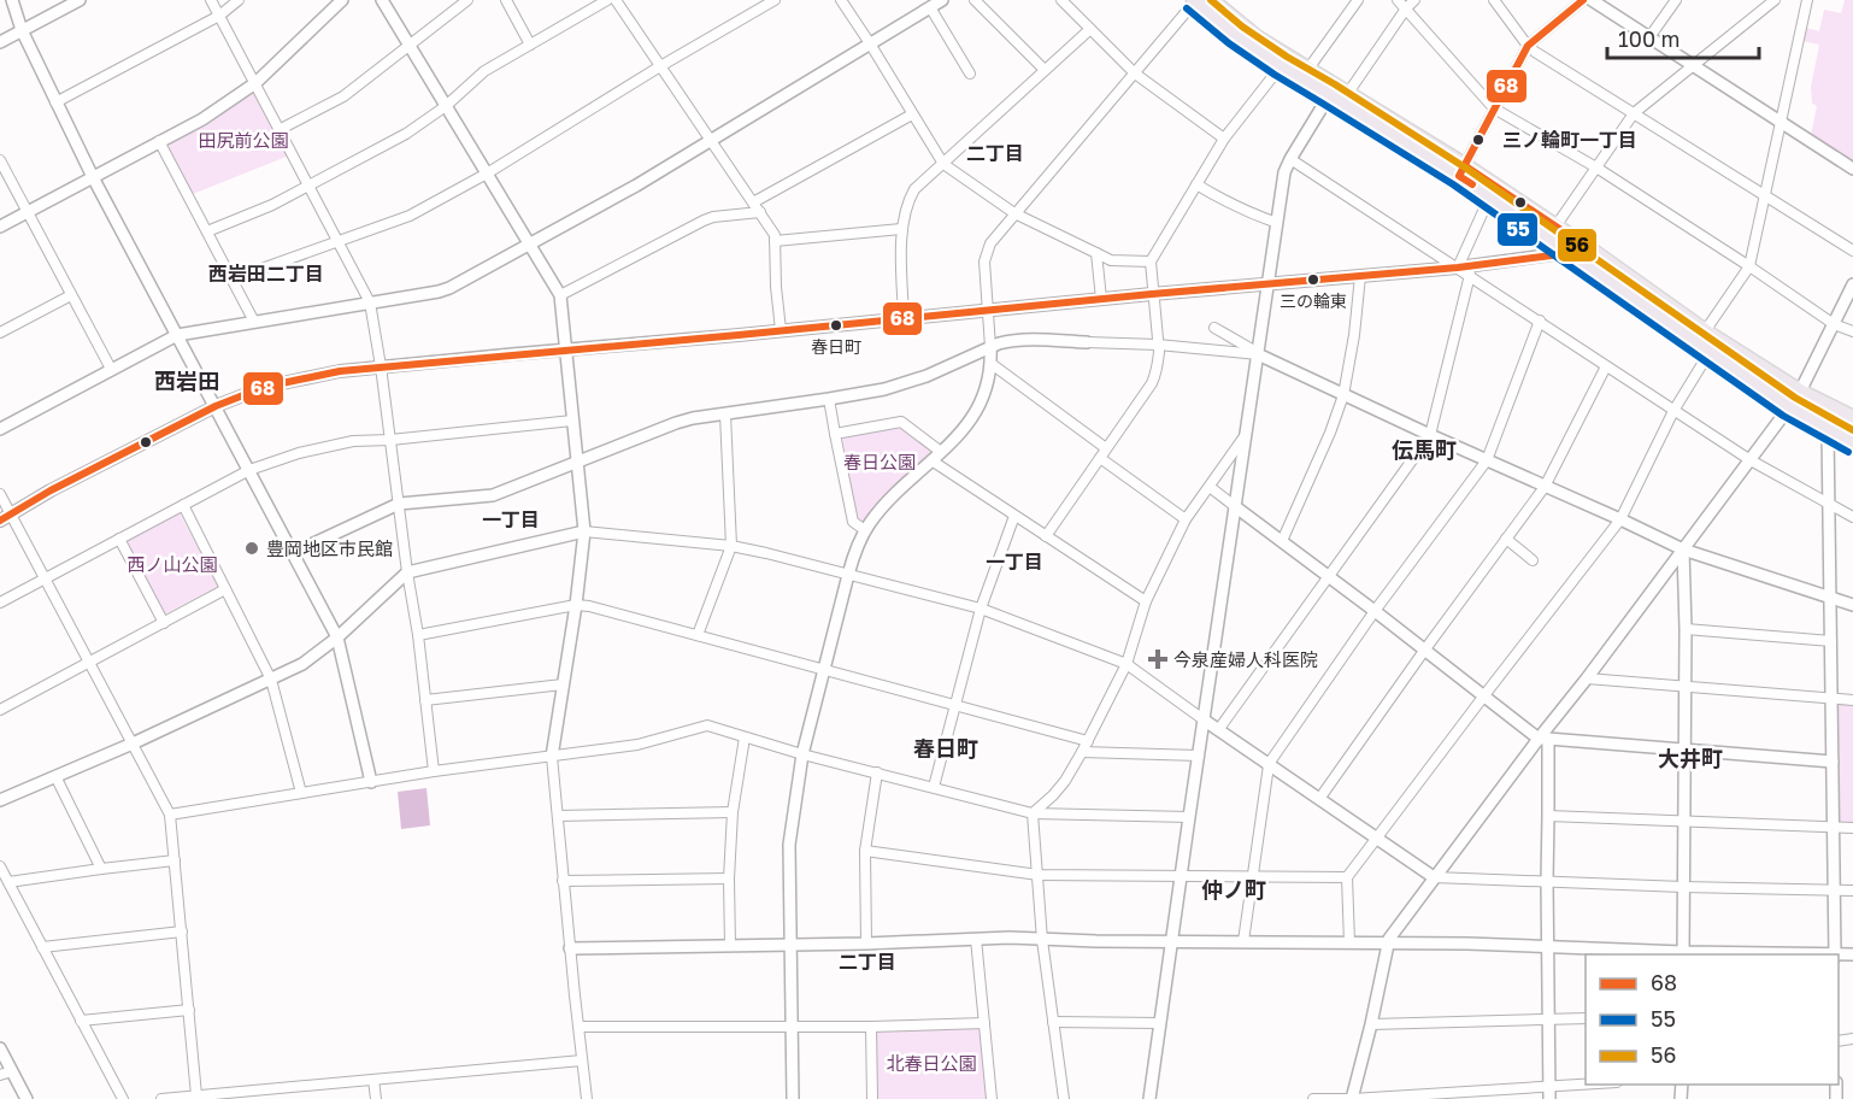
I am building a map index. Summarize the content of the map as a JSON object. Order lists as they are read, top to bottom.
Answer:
{
  "districts": [
    "三ノ輪町一丁目",
    "二丁目",
    "西岩田二丁目",
    "西岩田",
    "伝馬町",
    "一丁目",
    "一丁目",
    "春日町",
    "大井町",
    "仲ノ町",
    "二丁目"
  ],
  "parks": [
    "田尻前公園",
    "春日公園",
    "西ノ山公園",
    "北春日公園"
  ],
  "places": {
    "other": ["三の輪東", "春日町", "豊岡地区市民館"],
    "health": ["今泉産婦人科医院"]
  },
  "lines": ["transit line 68", "transit line 56", "transit line 55"],
  "legend": ["68", "55", "56"],
  "scale_bar": "100 m"
}
